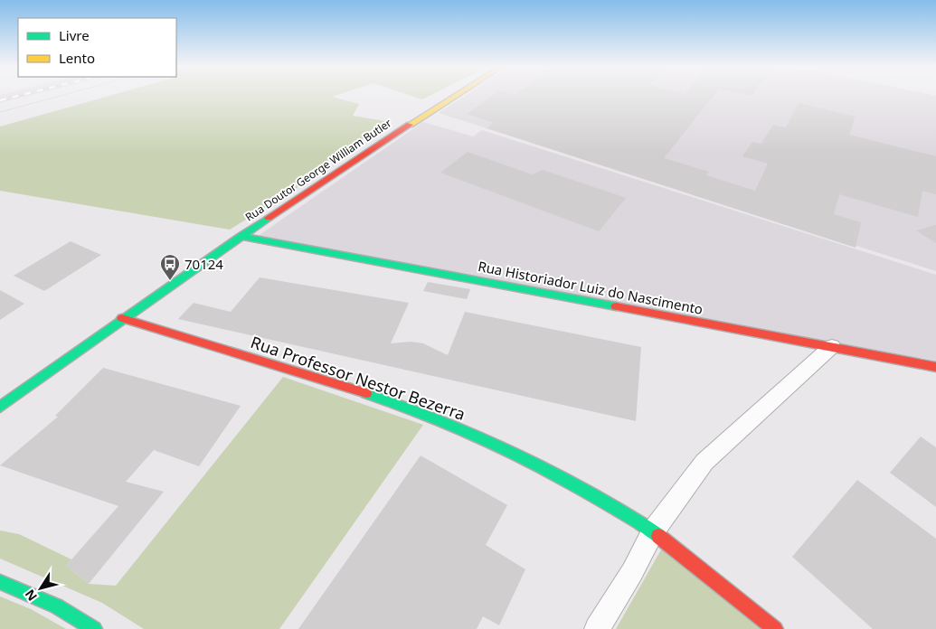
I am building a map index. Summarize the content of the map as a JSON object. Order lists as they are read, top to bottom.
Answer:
{
  "streets": {
    "street": ["Rua Doutor George William Butler", "Rua Historiador Luiz do Nascimento", "Rua Professor Nestor Bezerra"]
  },
  "crossings": [
    ["Rua Doutor George William Butler", "Rua Historiador Luiz do Nascimento"],
    ["Rua Doutor George William Butler", "Rua Professor Nestor Bezerra"]
  ],
  "places": {
    "bus stop": ["70124"]
  },
  "legend": ["Livre", "Lento"],
  "north": "bottom left"
}
